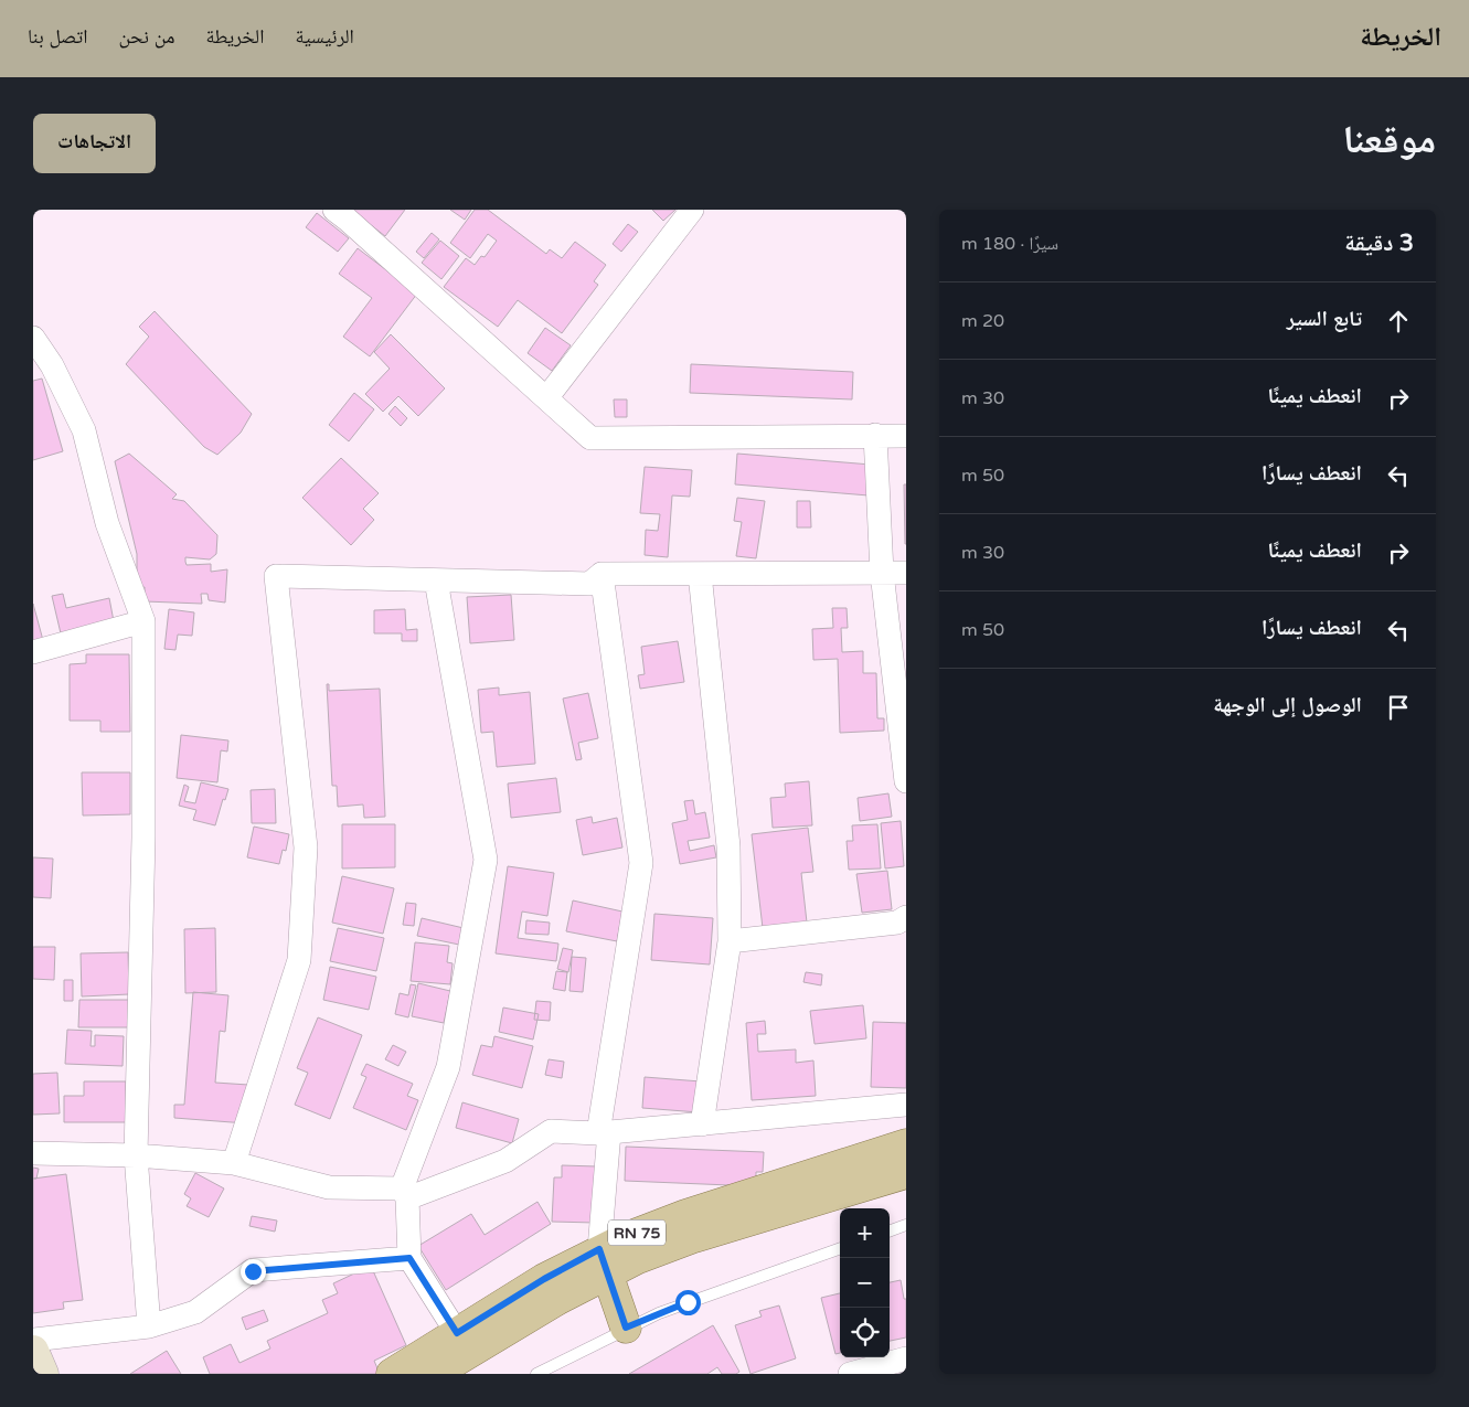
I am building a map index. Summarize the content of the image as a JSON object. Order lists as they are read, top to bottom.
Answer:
{
  "streets": {
    "main road": ["RN 75"]
  },
  "page": {
    "header": "الخريطة",
    "nav": [
      "الرئيسية",
      "الخريطة",
      "من نحن",
      "اتصل بنا"
    ],
    "title": "موقعنا",
    "buttons": "الاتجاهات",
    "heading": ["3 دقيقة", "سيرًا · 180 m"],
    "list": [
      ["تابع السير", "20 m"],
      ["انعطف يمينًا", "30 m"],
      ["انعطف يسارًا", "50 m"],
      ["انعطف يمينًا", "30 m"],
      ["انعطف يسارًا", "50 m"],
      "الوصول إلى الوجهة"
    ],
    "map_buttons": ["+", "−"]
  }
}
